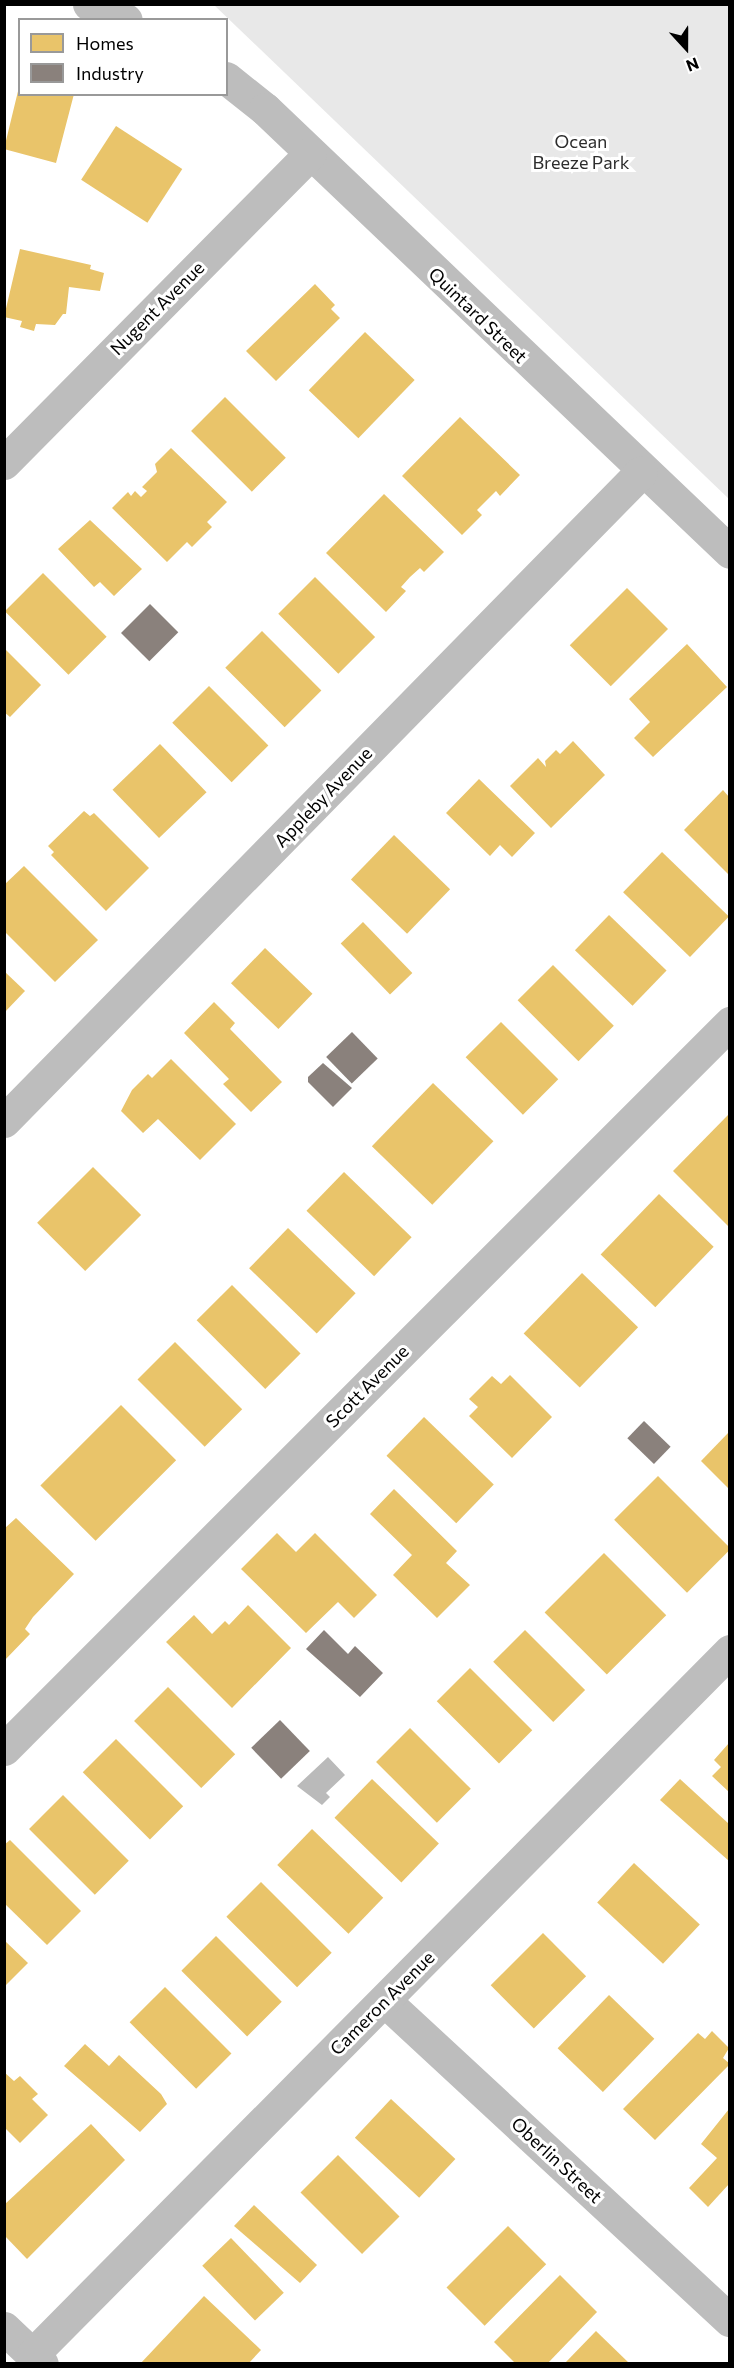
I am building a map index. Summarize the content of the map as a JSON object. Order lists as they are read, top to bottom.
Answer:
{
  "streets": {
    "street": [
      "Nugent Avenue",
      "Quintard Street",
      "Appleby Avenue",
      "Scott Avenue",
      "Cameron Avenue",
      "Oberlin Street"
    ]
  },
  "crossings": [
    ["Nugent Avenue", "Quintard Street"],
    ["Quintard Street", "Appleby Avenue"],
    ["Cameron Avenue", "Oberlin Street"]
  ],
  "parks": ["Ocean Breeze Park"],
  "legend": ["Homes", "Industry"],
  "north": "bottom"
}
